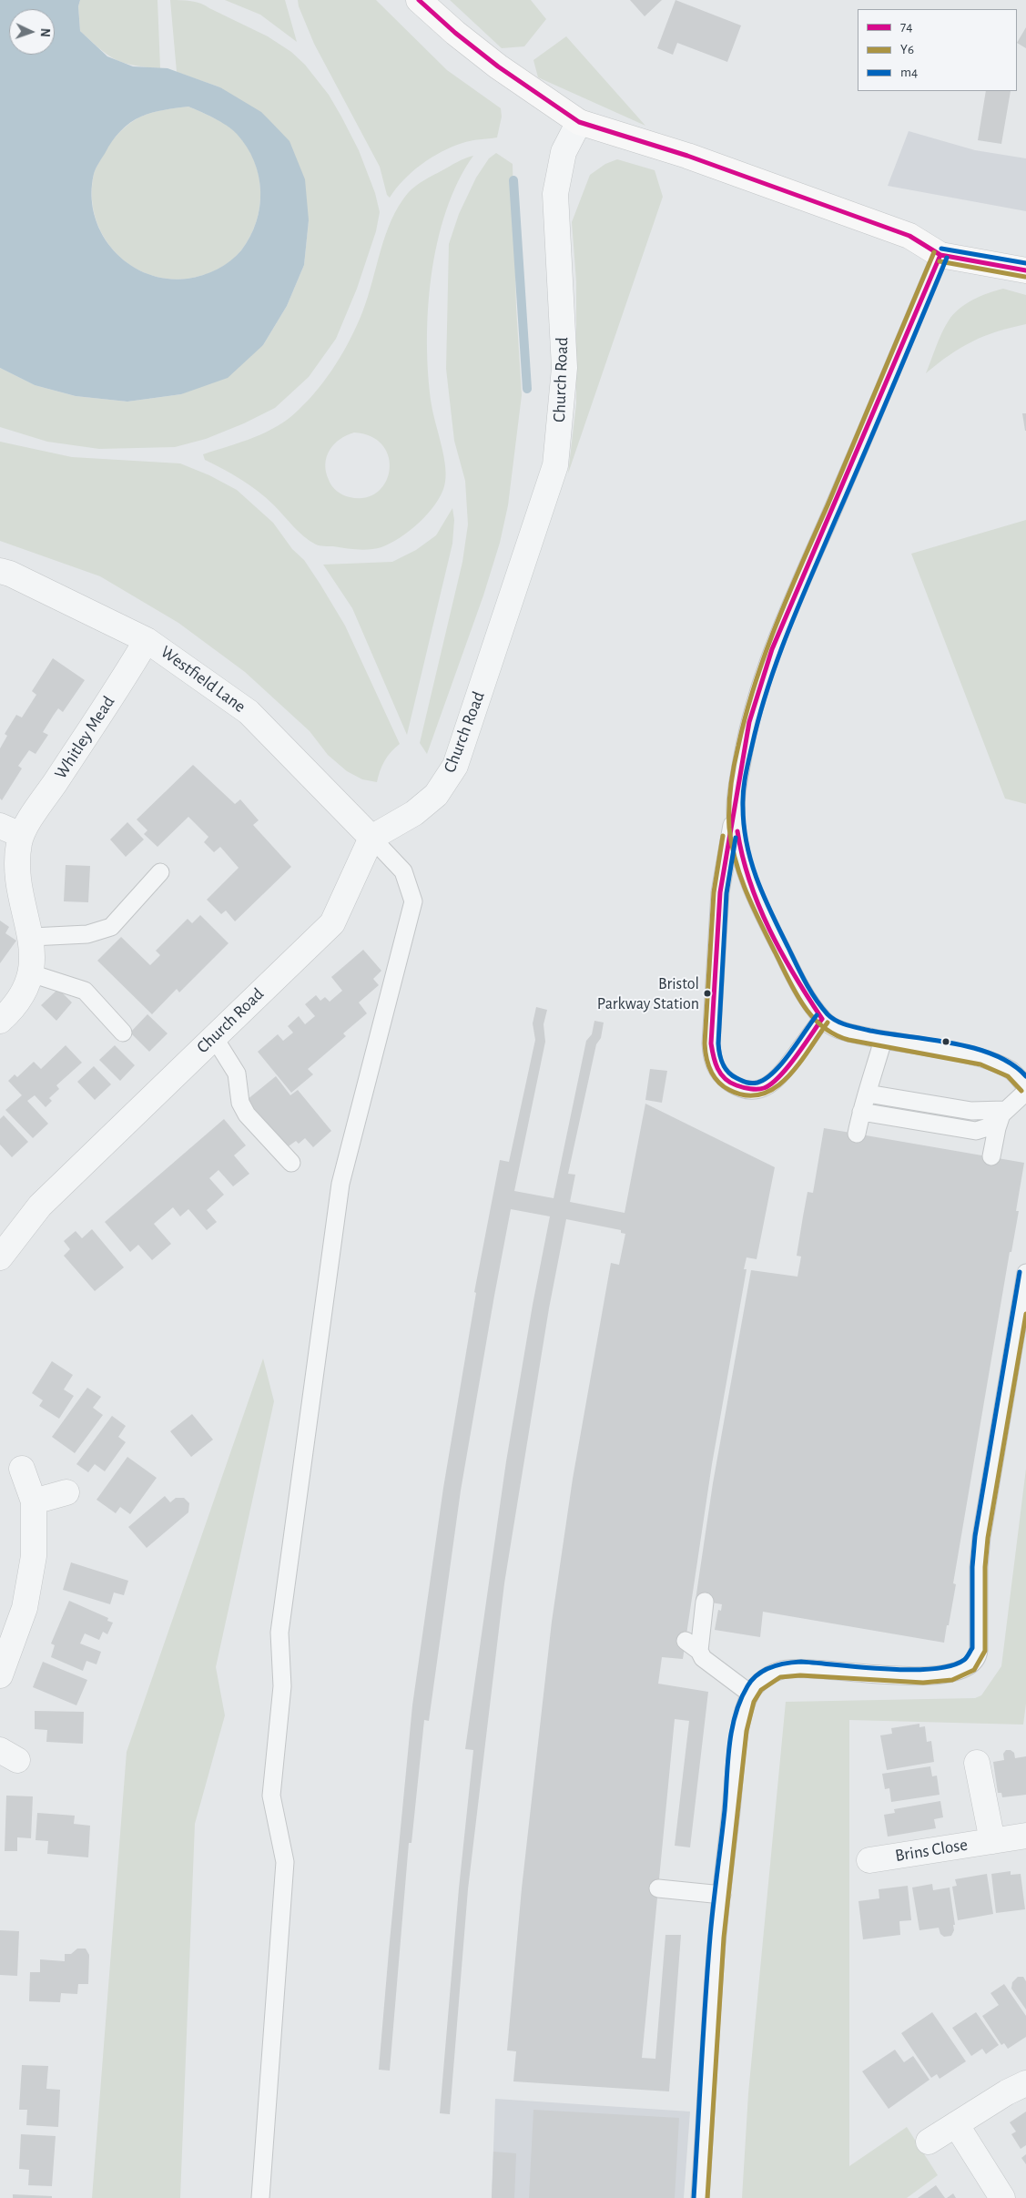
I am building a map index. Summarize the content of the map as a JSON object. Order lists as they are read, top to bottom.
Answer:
{
  "streets": {
    "street": [
      "Church Road",
      "Westfield Lane",
      "Whitley Mead",
      "Brins Close"
    ]
  },
  "crossings": [
    ["Church Road", "Westfield Lane"],
    ["Westfield Lane", "Whitley Mead"]
  ],
  "places": ["Bristol Parkway Station"],
  "lines": ["transit line 74", "transit line m4", "transit line Y6"],
  "legend": ["74", "Y6", "m4"],
  "north": "right"
}
